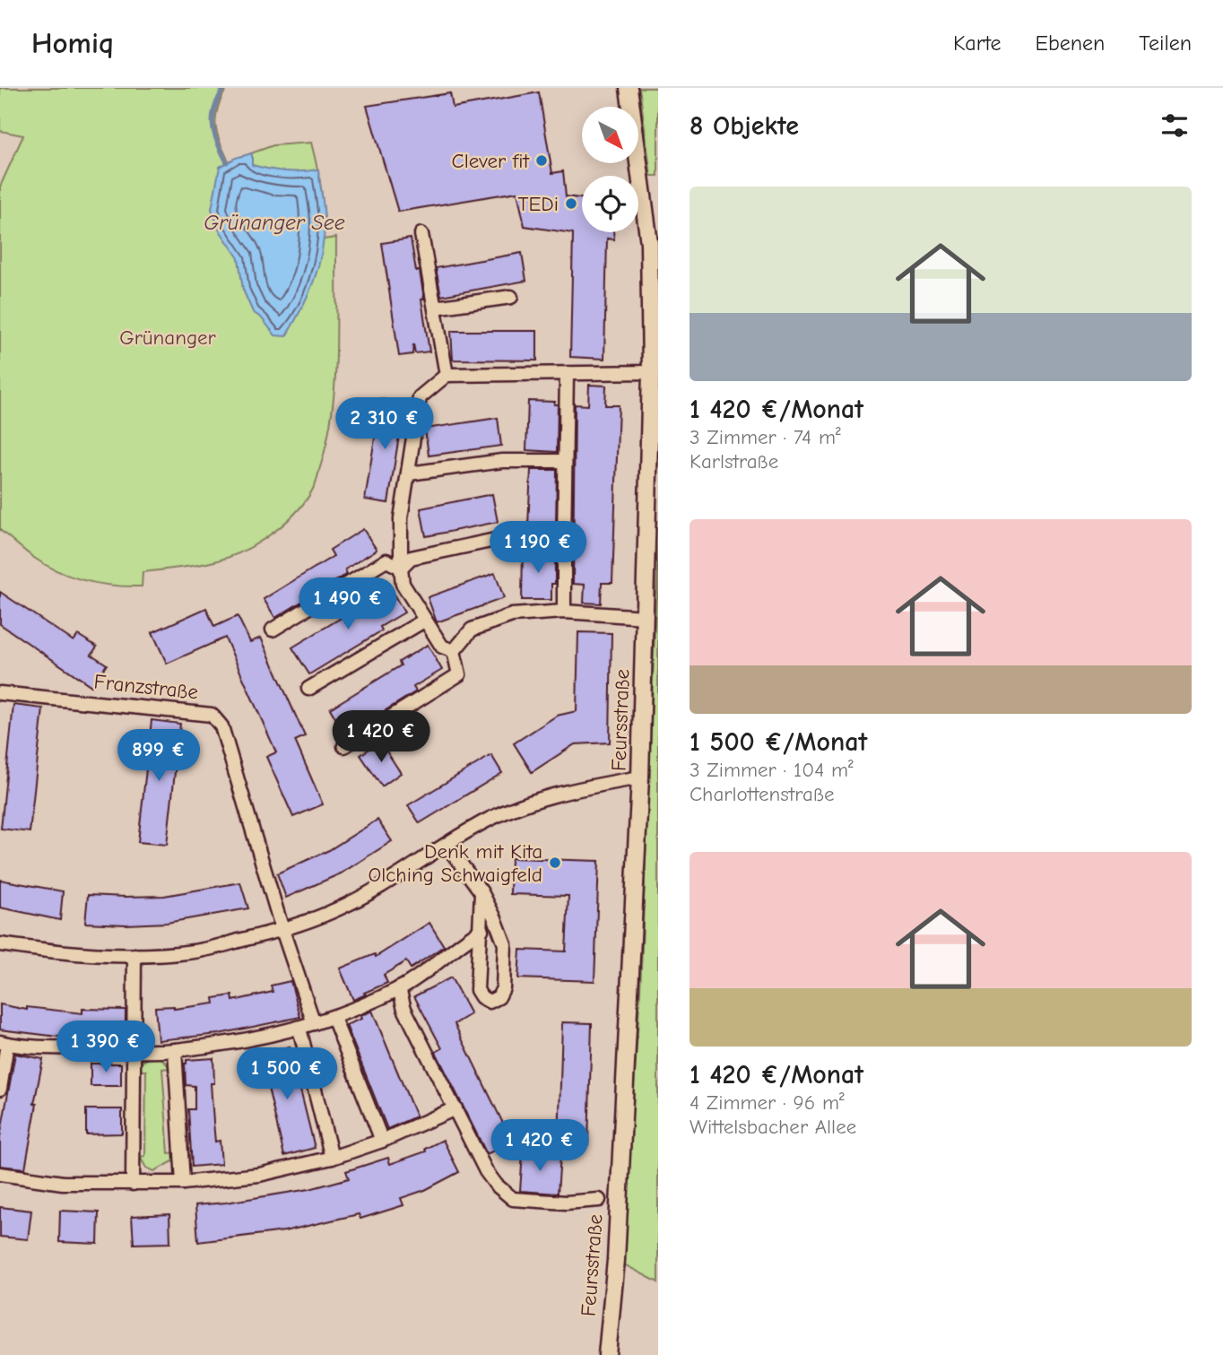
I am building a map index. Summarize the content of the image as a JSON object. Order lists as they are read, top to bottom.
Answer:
{
  "streets": {
    "street": ["Franzstraße", "Feursstraße"]
  },
  "water": ["Grünanger See"],
  "parks": ["Grünanger"],
  "places": ["Clever fit", "TEDi", "Denk mit Kita Olching Schwaigfeld"],
  "north": "bottom right",
  "page": {
    "header": "Homiq",
    "nav": ["Karte", "Ebenen", "Teilen"],
    "heading": "8 Objekte",
    "list": [
      {
        "name": "1 420 €/Monat",
        "note": "3 Zimmer · 74 m² · Karlstraße"
      },
      {
        "name": "1 500 €/Monat",
        "note": "3 Zimmer · 104 m² · Charlottenstraße"
      },
      {
        "name": "1 420 €/Monat",
        "note": "4 Zimmer · 96 m² · Wittelsbacher Allee"
      }
    ],
    "price": [
      "2 310 €",
      "1 190 €",
      "1 490 €",
      "1 420 €",
      "899 €",
      "1 390 €",
      "1 500 €",
      "1 420 €"
    ]
  }
}
